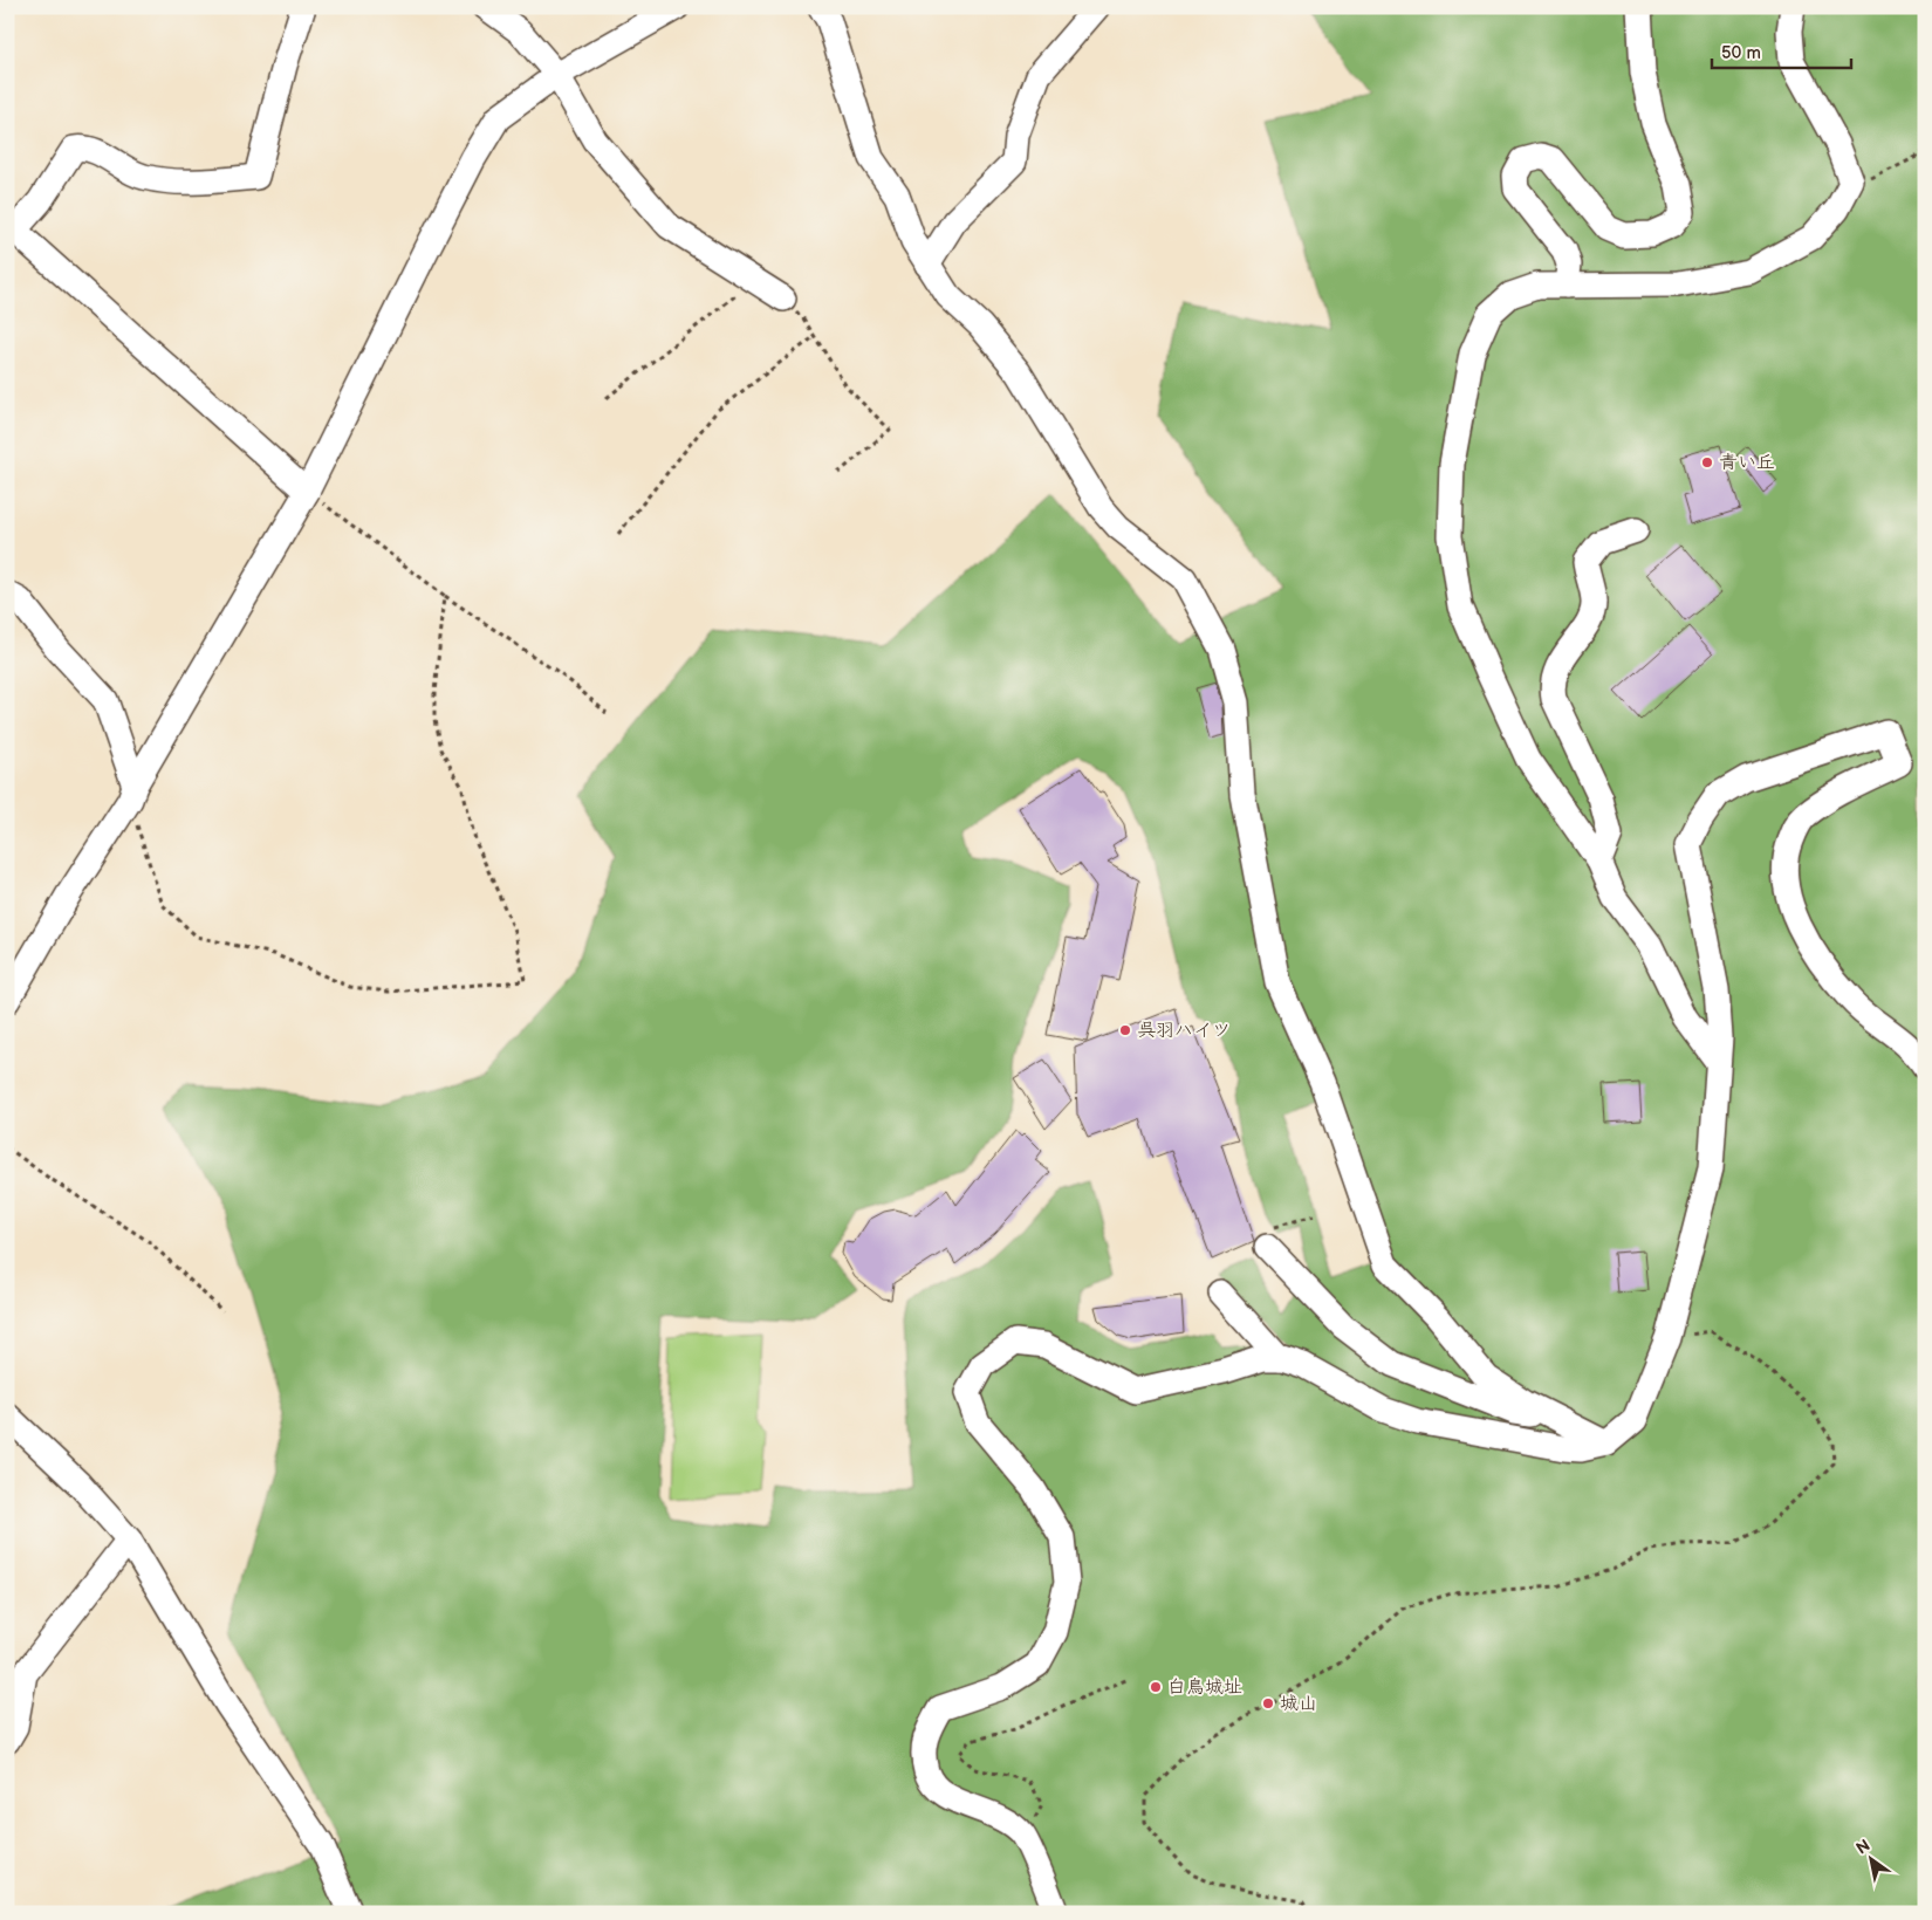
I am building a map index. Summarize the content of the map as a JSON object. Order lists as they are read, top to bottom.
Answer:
{
  "places": [
    "青い丘",
    "呉羽ハイツ",
    "白鳥城址",
    "城山"
  ],
  "scale_bar": "50 m",
  "north": "top left"
}
